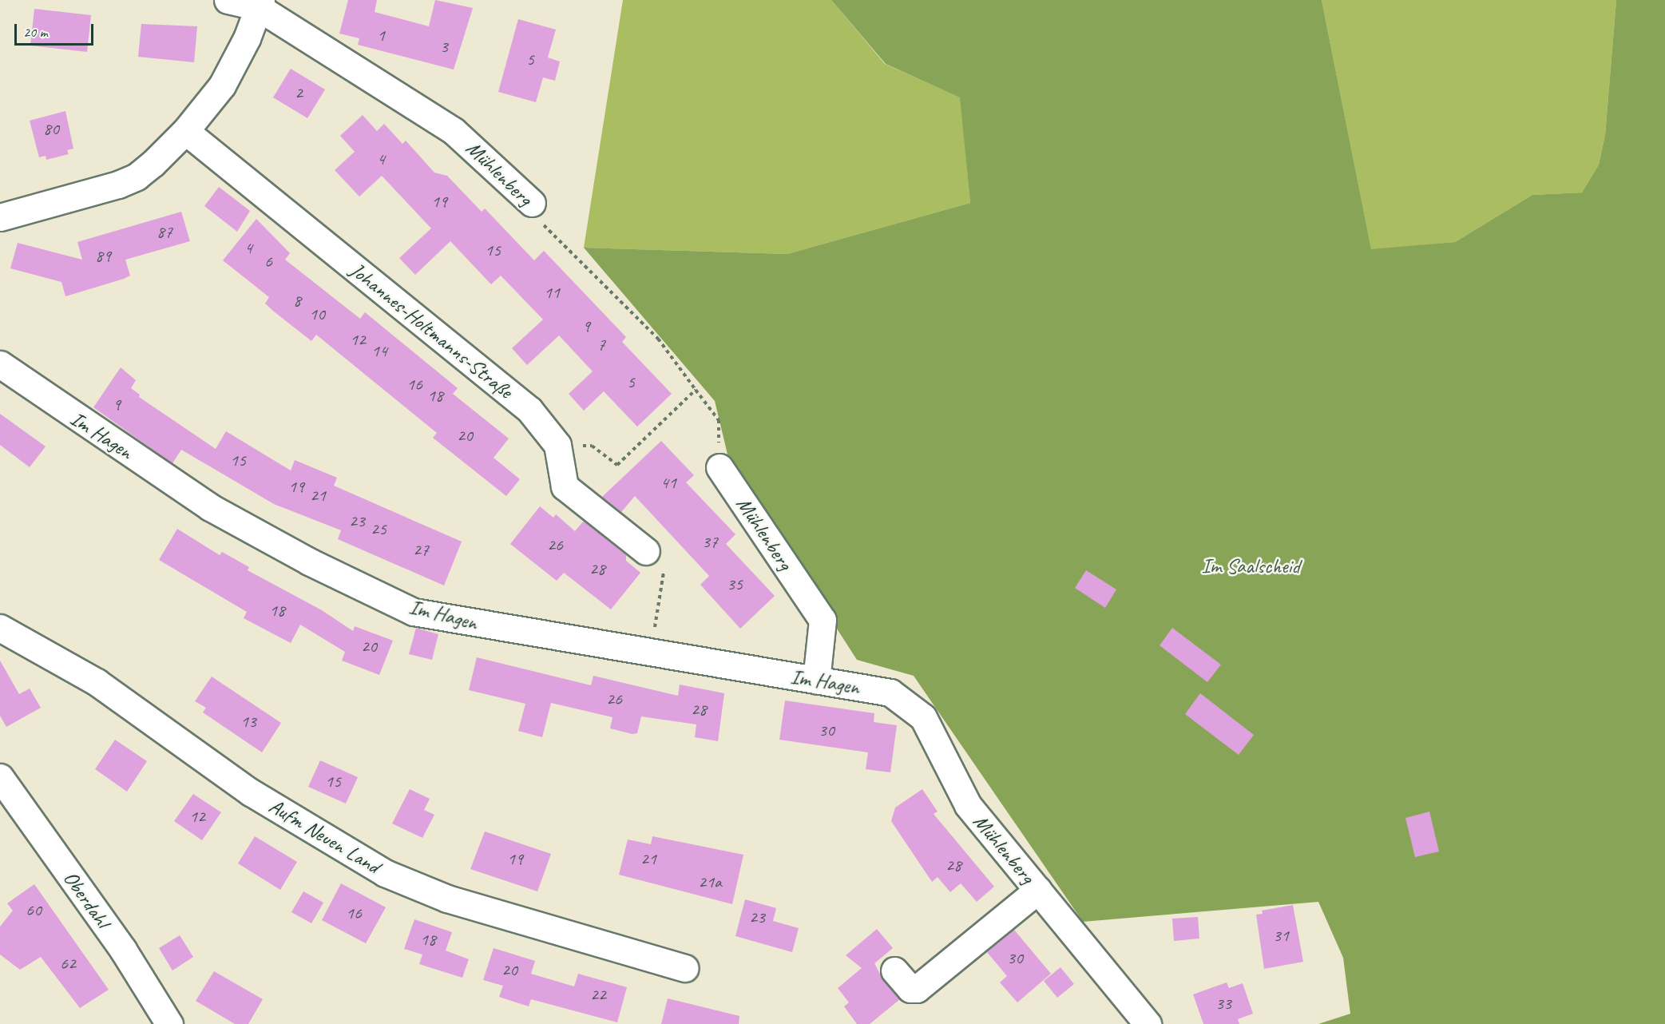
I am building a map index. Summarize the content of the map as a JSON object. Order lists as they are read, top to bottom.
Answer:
{
  "streets": {
    "street": [
      "Mühlenberg",
      "Johannes-Holtmanns-Straße",
      "Im Hagen",
      "Aufm Neuen Land",
      "Oberdahl"
    ]
  },
  "crossings": [
    ["Mühlenberg", "Im Hagen"]
  ],
  "parks": ["Im Saalscheid"],
  "house_numbers": [
    "1",
    "3",
    "5",
    "2",
    "80",
    "4",
    "19",
    "87",
    "4",
    "15",
    "89",
    "6",
    "11",
    "8",
    "10",
    "9",
    "12",
    "7",
    "14",
    "5",
    "16",
    "18",
    "9",
    "20",
    "15",
    "41",
    "19",
    "21",
    "23",
    "25",
    "37",
    "26",
    "27",
    "28",
    "35",
    "18",
    "20",
    "26",
    "28",
    "13",
    "30",
    "15",
    "12",
    "19",
    "21",
    "28",
    "21a",
    "60",
    "16",
    "23",
    "31",
    "18",
    "30",
    "62",
    "20",
    "22",
    "33"
  ],
  "scale_bar": "20 m"
}
